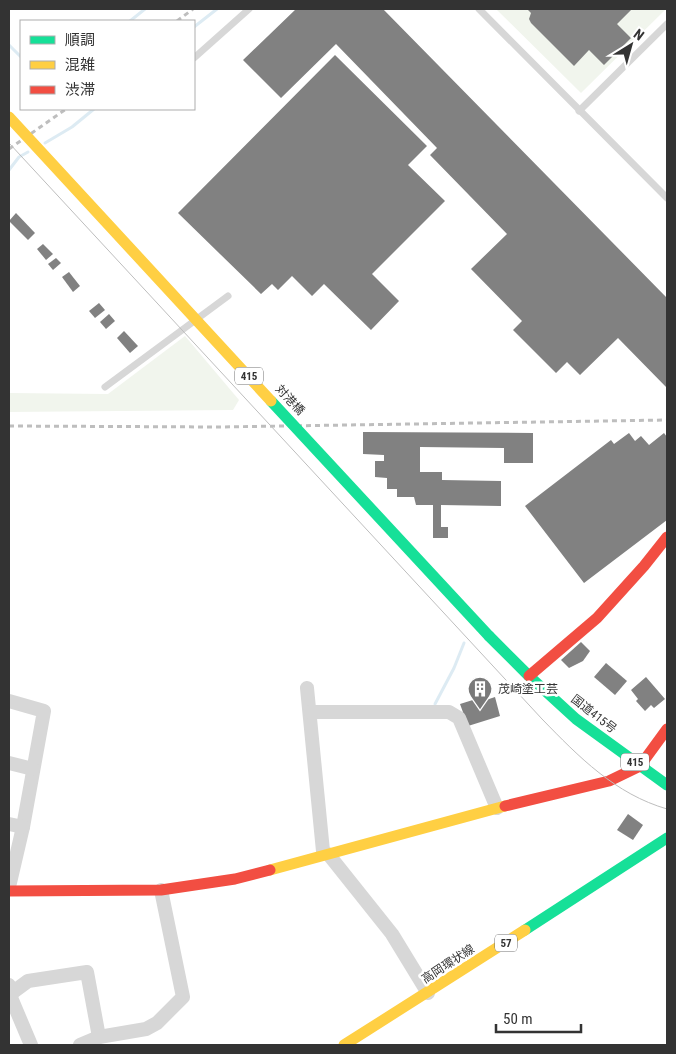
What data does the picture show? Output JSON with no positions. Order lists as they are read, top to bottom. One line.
{"streets":{"main road":["415","対港橋","国道415号","57","高岡環状線"]},"crossings":[["対港橋","国道415号"]],"places":{"building":["茂崎塗工芸"]},"legend":["順調","混雑","渋滞"],"scale_bar":"50 m","north":"top right"}
